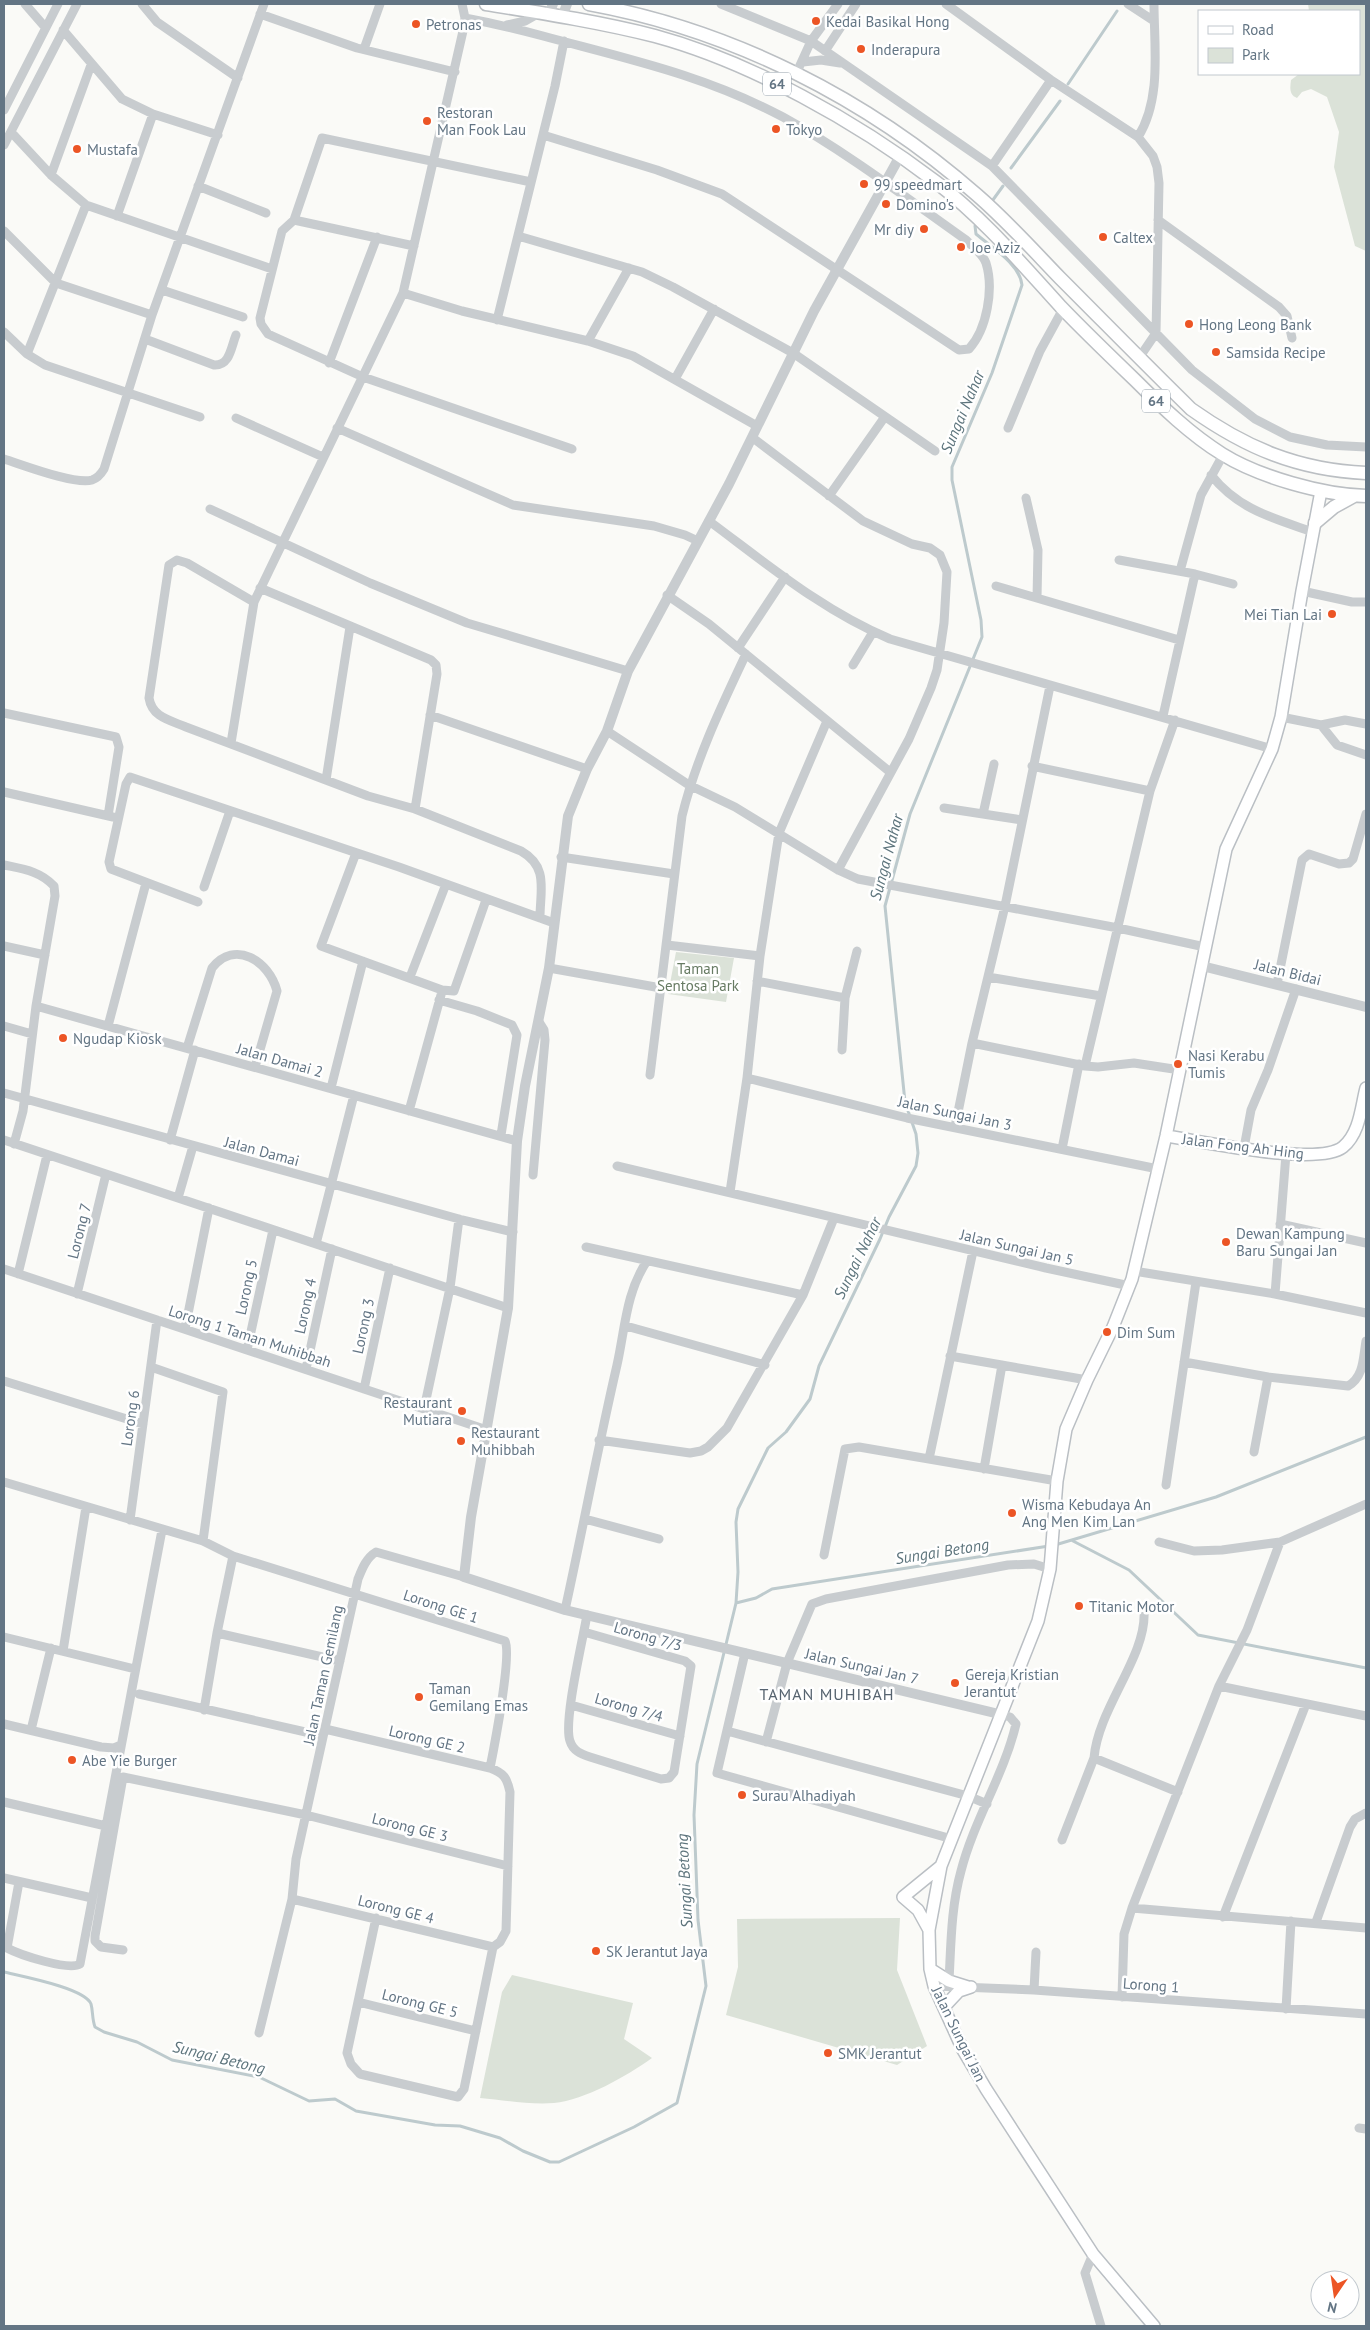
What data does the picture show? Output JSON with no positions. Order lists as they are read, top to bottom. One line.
{"streets":{"main road":["64","Jalan Fong Ah Hing","Jalan Sungai Jan"],"street":["Jalan Bidai","Jalan Damai 2","Jalan Sungai Jan 3","Jalan Damai","Lorong 7","Jalan Sungai Jan 5","Lorong 5","Lorong 4","Lorong 3","Lorong 1 Taman Muhibbah","Lorong 6","Lorong GE 1","Lorong 7/3","Jalan Sungai Jan 7","Jalan Taman Gemilang","Lorong 7/4","Lorong GE 2","Lorong GE 3","Lorong GE 4","Lorong 1","Lorong GE 5"]},"crossings":[["64","Jalan Sungai Jan"],["Jalan Bidai","Jalan Sungai Jan"],["Jalan Sungai Jan 3","Jalan Sungai Jan"],["Jalan Fong Ah Hing","Jalan Sungai Jan"],["Lorong 7","Lorong 1 Taman Muhibbah"],["Jalan Sungai Jan 5","Jalan Sungai Jan"],["Lorong 5","Lorong 1 Taman Muhibbah"],["Lorong 4","Lorong 1 Taman Muhibbah"],["Lorong 3","Lorong 1 Taman Muhibbah"],["Lorong 1 Taman Muhibbah","Lorong 6"],["Lorong GE 1","Jalan Taman Gemilang"],["Lorong GE 1","Lorong GE 2"],["Lorong 7/3","Lorong 7/4"],["Jalan Sungai Jan 7","Jalan Taman Gemilang"],["Jalan Sungai Jan 7","Jalan Sungai Jan"],["Jalan Taman Gemilang","Lorong GE 2"],["Jalan Taman Gemilang","Lorong GE 3"],["Jalan Taman Gemilang","Lorong GE 4"],["Lorong GE 2","Lorong GE 3"],["Lorong 1","Jalan Sungai Jan"]],"districts":["TAMAN MUHIBAH"],"water":["Sungai Nahar","Sungai Betong"],"parks":["Taman Sentosa Park"],"places":["Kedai Basikal Hong","Petronas","Inderapura","Restoran Man Fook Lau","Tokyo","Mustafa","99 speedmart","Domino's","Mr diy","Caltex","Joe Aziz","Hong Leong Bank","Samsida Recipe","Mei Tian Lai","Ngudap Kiosk","Nasi Kerabu Tumis","Dewan Kampung Baru Sungai Jan","Dim Sum","Restaurant Mutiara","Restaurant Muhibbah","Wisma Kebudaya An Ang Men Kim Lan","Titanic Motor","Gereja Kristian Jerantut","Taman Gemilang Emas","Abe Yie Burger","Surau Alhadiyah","SK Jerantut Jaya","SMK Jerantut"],"legend":["Road","Park"],"north":"bottom"}
